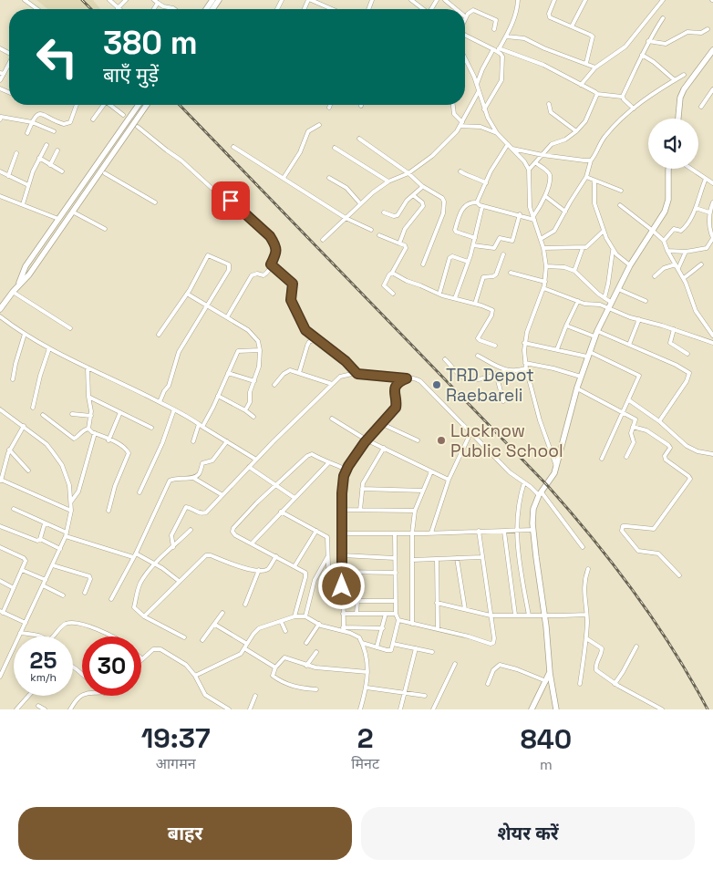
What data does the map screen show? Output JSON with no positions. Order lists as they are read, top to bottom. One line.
{"places":["TRD Depot Raebareli","Lucknow Public School"],"page":{"turn":["380 m","बाएँ मुड़ें"],"speed":"25 km/h","limit":"30","eta":["19:37","आगमन","2","मिनट","840","m"],"buttons":["बाहर","शेयर करें"]}}
